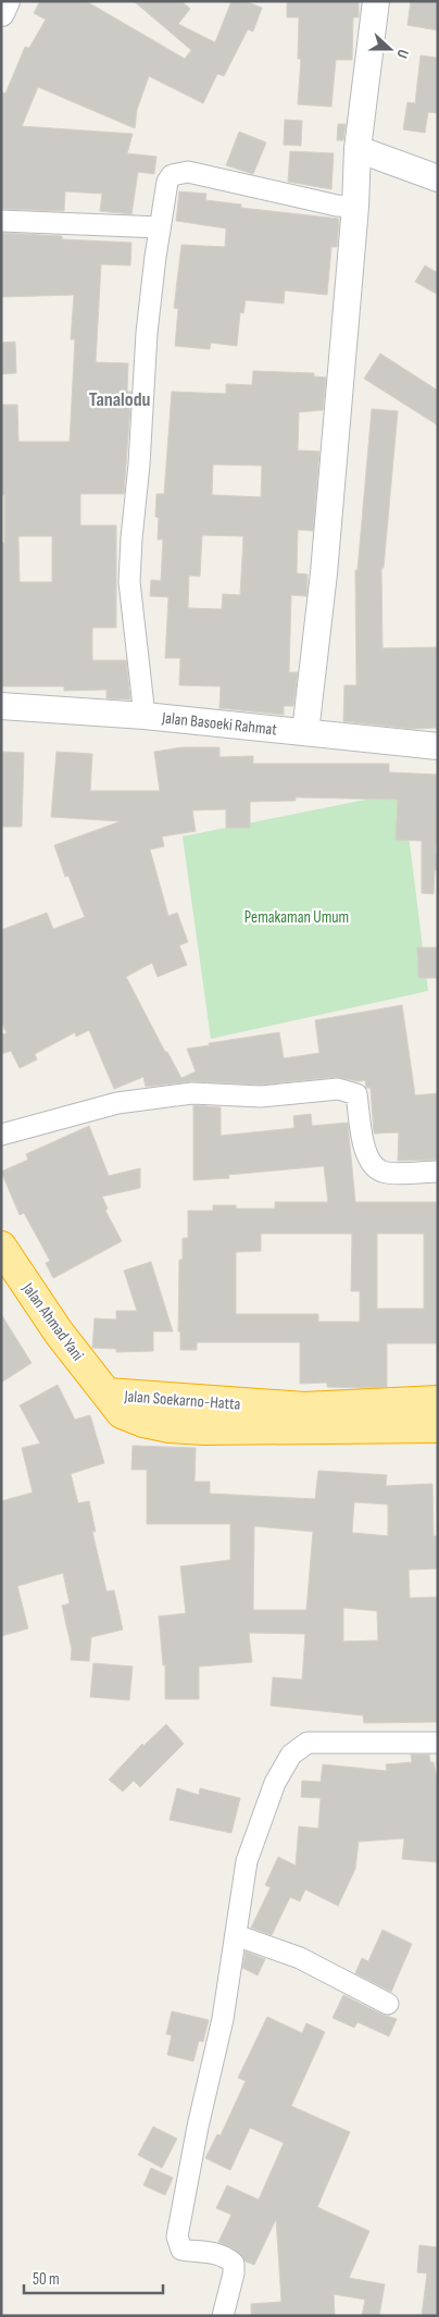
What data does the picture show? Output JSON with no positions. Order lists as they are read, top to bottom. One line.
{"streets":{"highway":["Jalan Ahmad Yani","Jalan Soekarno-Hatta"],"street":["Jalan Basoeki Rahmat"]},"crossings":[["Jalan Ahmad Yani","Jalan Soekarno-Hatta"]],"districts":["Tanalodu"],"parks":["Pemakaman Umum"],"scale_bar":"50 m","north":"right"}
